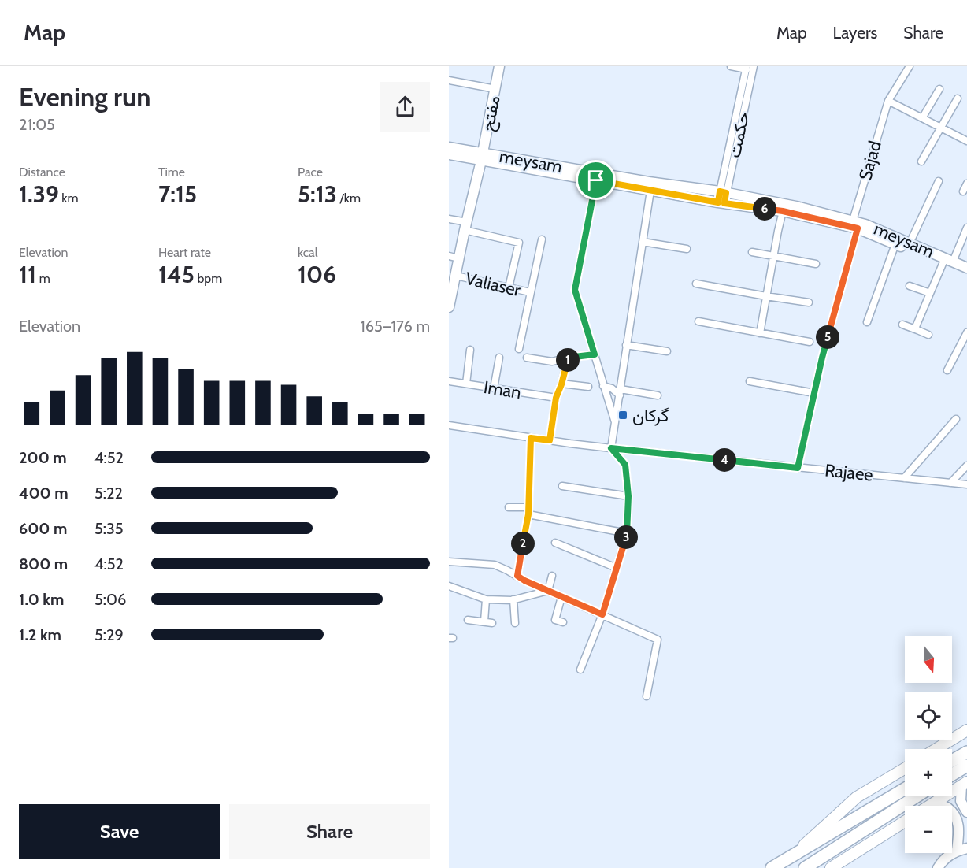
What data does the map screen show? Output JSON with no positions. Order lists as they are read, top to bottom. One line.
{"streets":{"main road":["مفتح","meysam"],"street":["حکمت","Sajad","Valiaser","Iman","Rajaee"]},"crossings":[["مفتح","meysam"],["مفتح","Valiaser"],["حکمت","meysam"],["Sajad","meysam"],["Sajad","Rajaee"]],"places":{"transit":["گرکان"]},"north":"bottom","page":{"header":"Map","nav":["Map","Layers","Share"],"heading":["Evening run","21:05"],"stats":[["Distance","1.39 km"],["Time","7:15"],["Pace","5:13 /km"],["Elevation","11 m"],["Heart rate","145 bpm"],["kcal","106"]],"pins":["6","5","1","4","3","2"],"chart":["Elevation","165–176 m"],"list":[{"name":"200 m","note":"4:52"},{"name":"400 m","note":"5:22"},{"name":"600 m","note":"5:35"},{"name":"800 m","note":"4:52"},{"name":"1.0 km","note":"5:06"},{"name":"1.2 km","note":"5:29"}],"map_buttons":["+","−"],"buttons":["Save","Share"]}}
